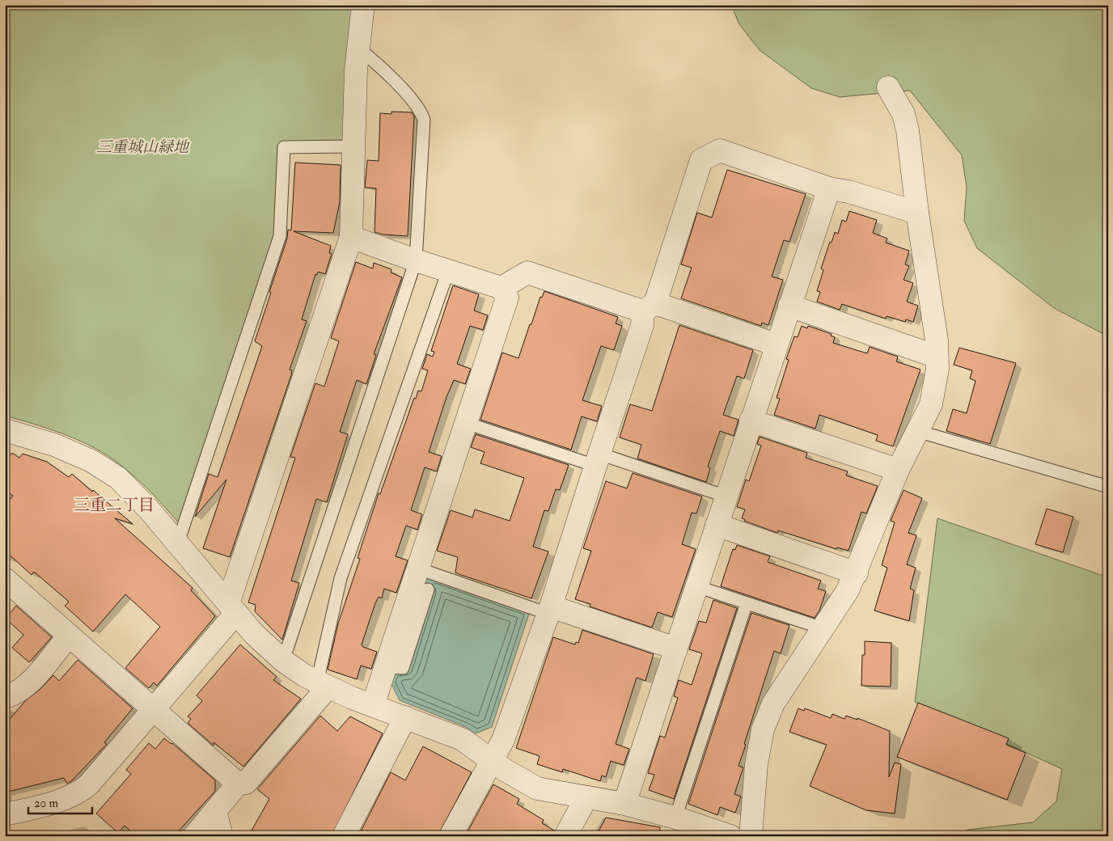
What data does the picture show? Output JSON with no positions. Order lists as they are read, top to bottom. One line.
{"districts":["三重二丁目"],"parks":["三重城山緑地"],"scale_bar":"20 m"}
